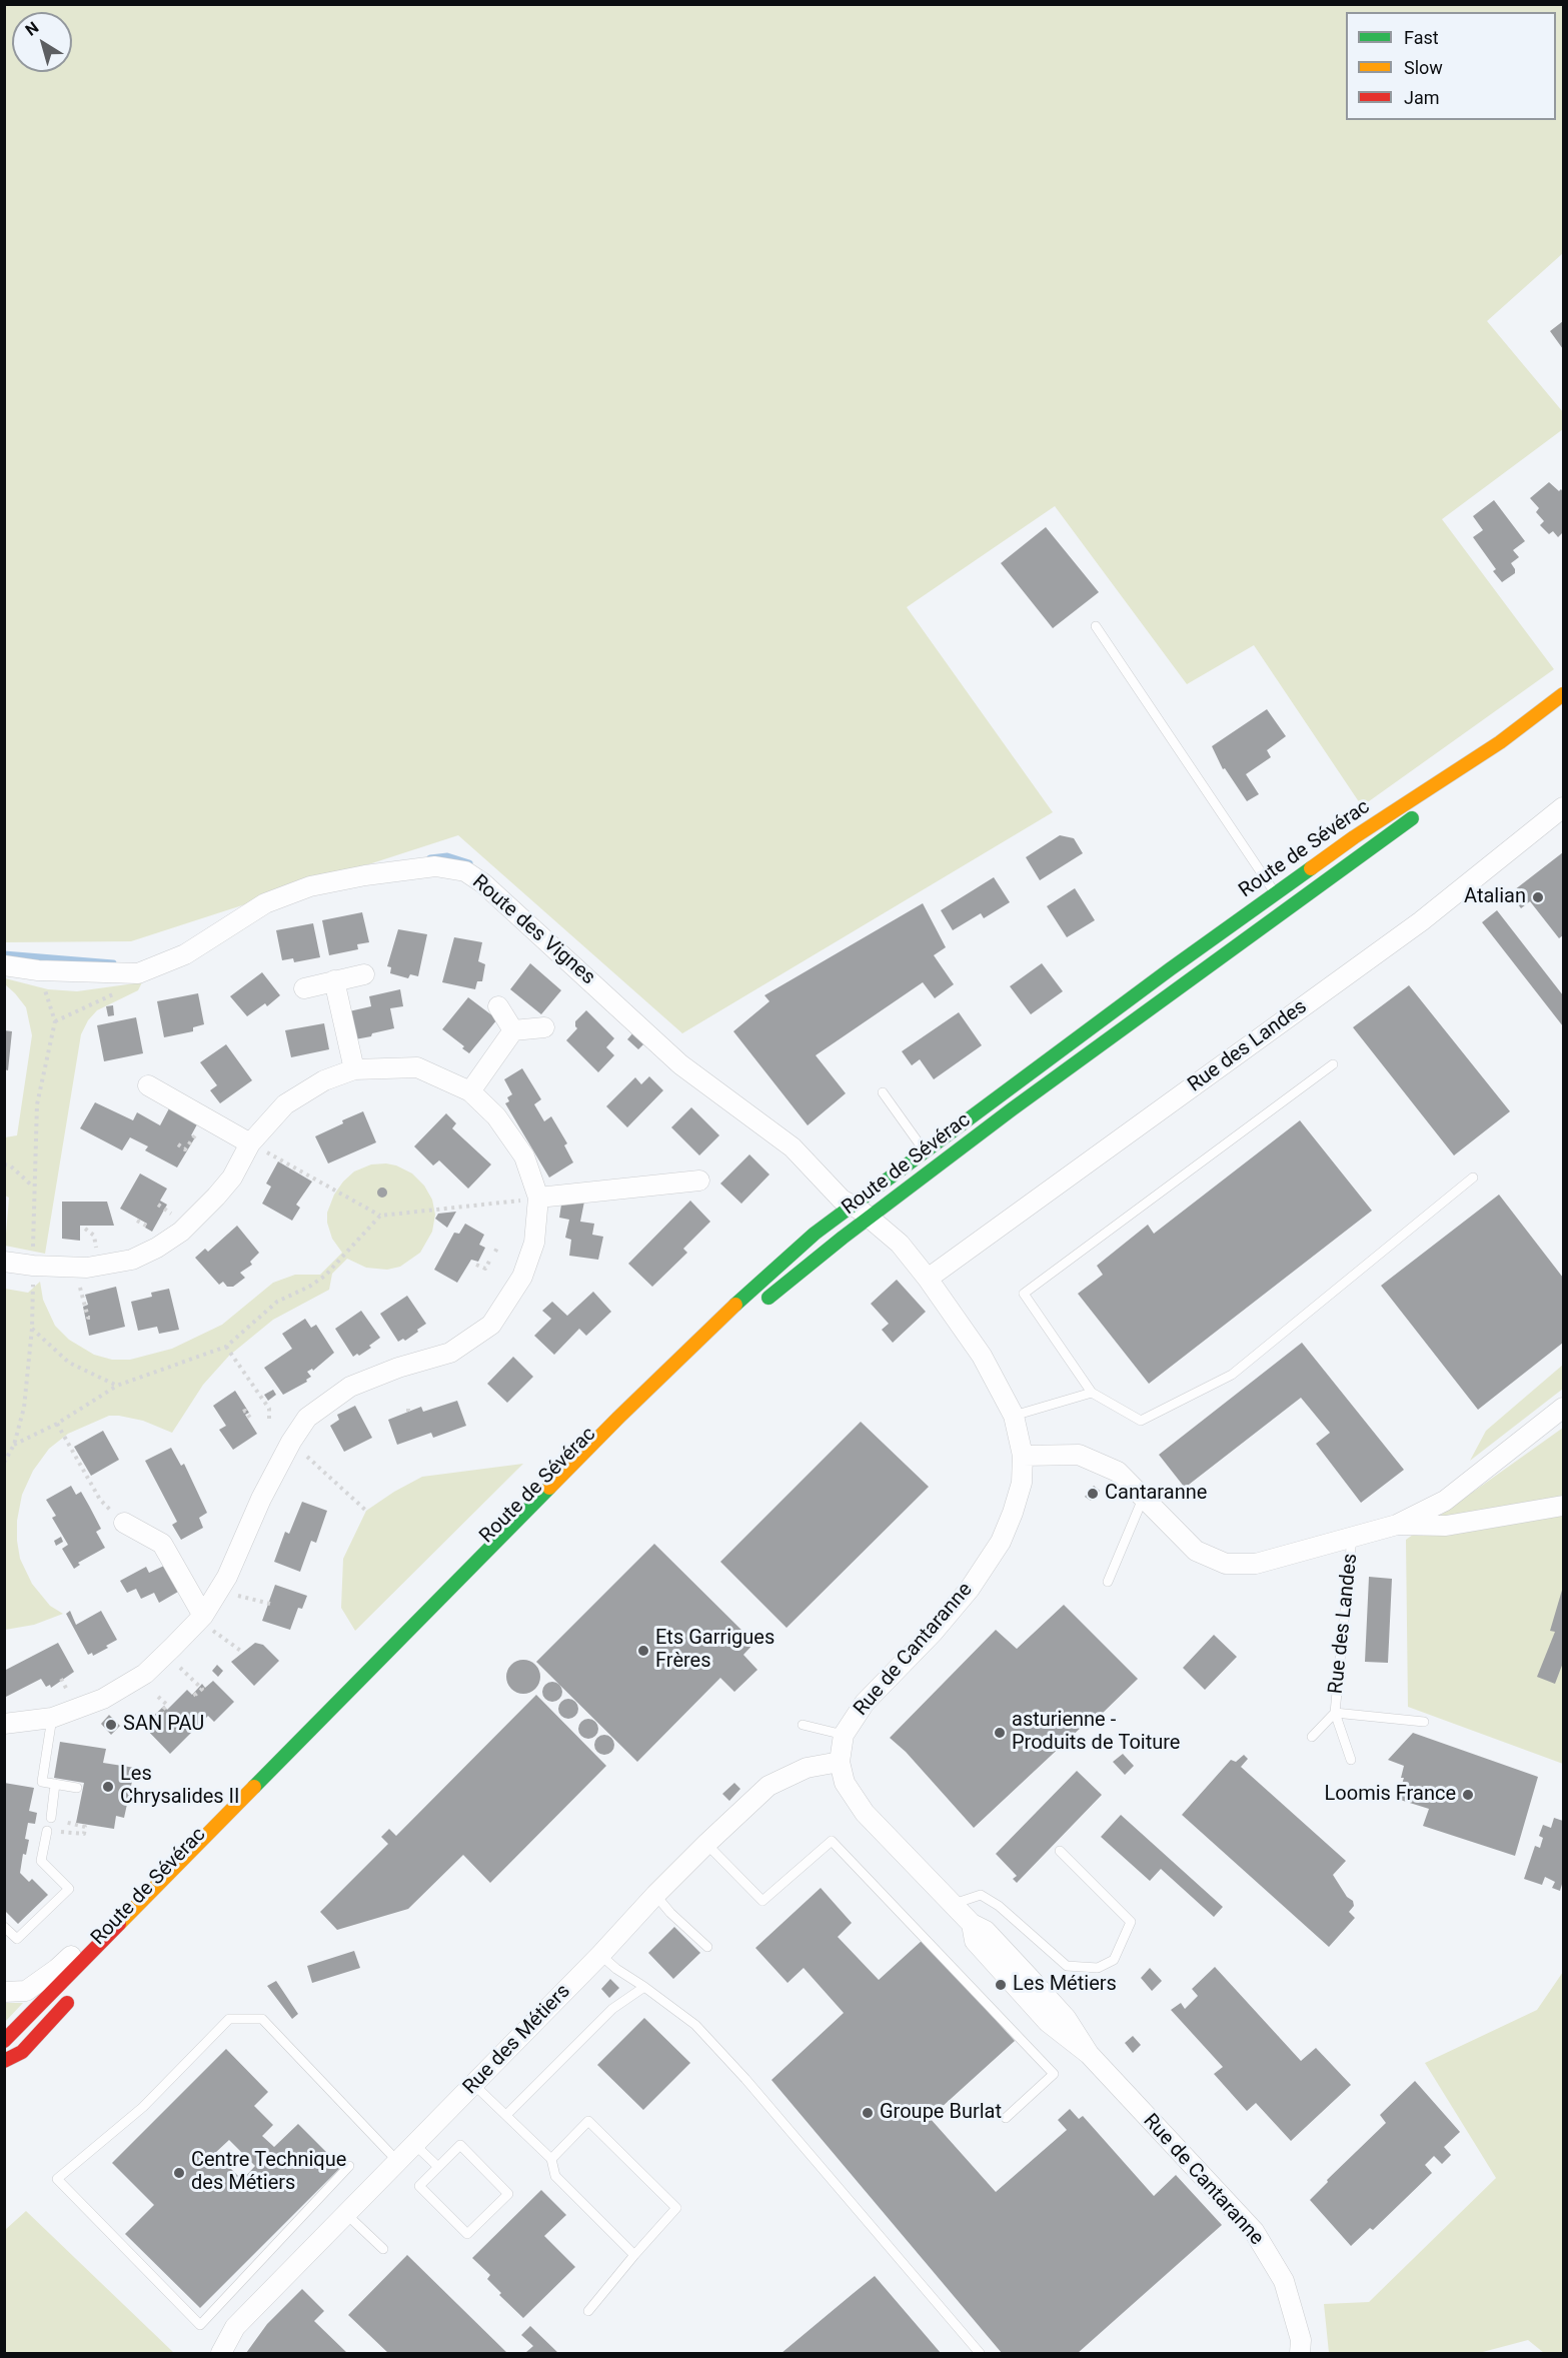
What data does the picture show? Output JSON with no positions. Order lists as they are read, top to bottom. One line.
{"streets":{"main road":["Route de Sévérac"],"street":["Route des Vignes","Rue des Landes","Rue de Cantaranne","Rue des Métiers"]},"crossings":[["Route de Sévérac","Route des Vignes"],["Route de Sévérac","Rue de Cantaranne"],["Route des Vignes","Rue de Cantaranne"],["Rue des Landes","Rue de Cantaranne"],["Rue de Cantaranne","Rue des Métiers"]],"places":["Atalian","Cantaranne","Ets Garrigues Frères","SAN PAU","asturienne - Produits de Toiture","Les Chrysalides II","Loomis France","Les Métiers","Groupe Burlat","Centre Technique des Métiers"],"legend":["Fast","Slow","Jam"],"north":"top left"}
